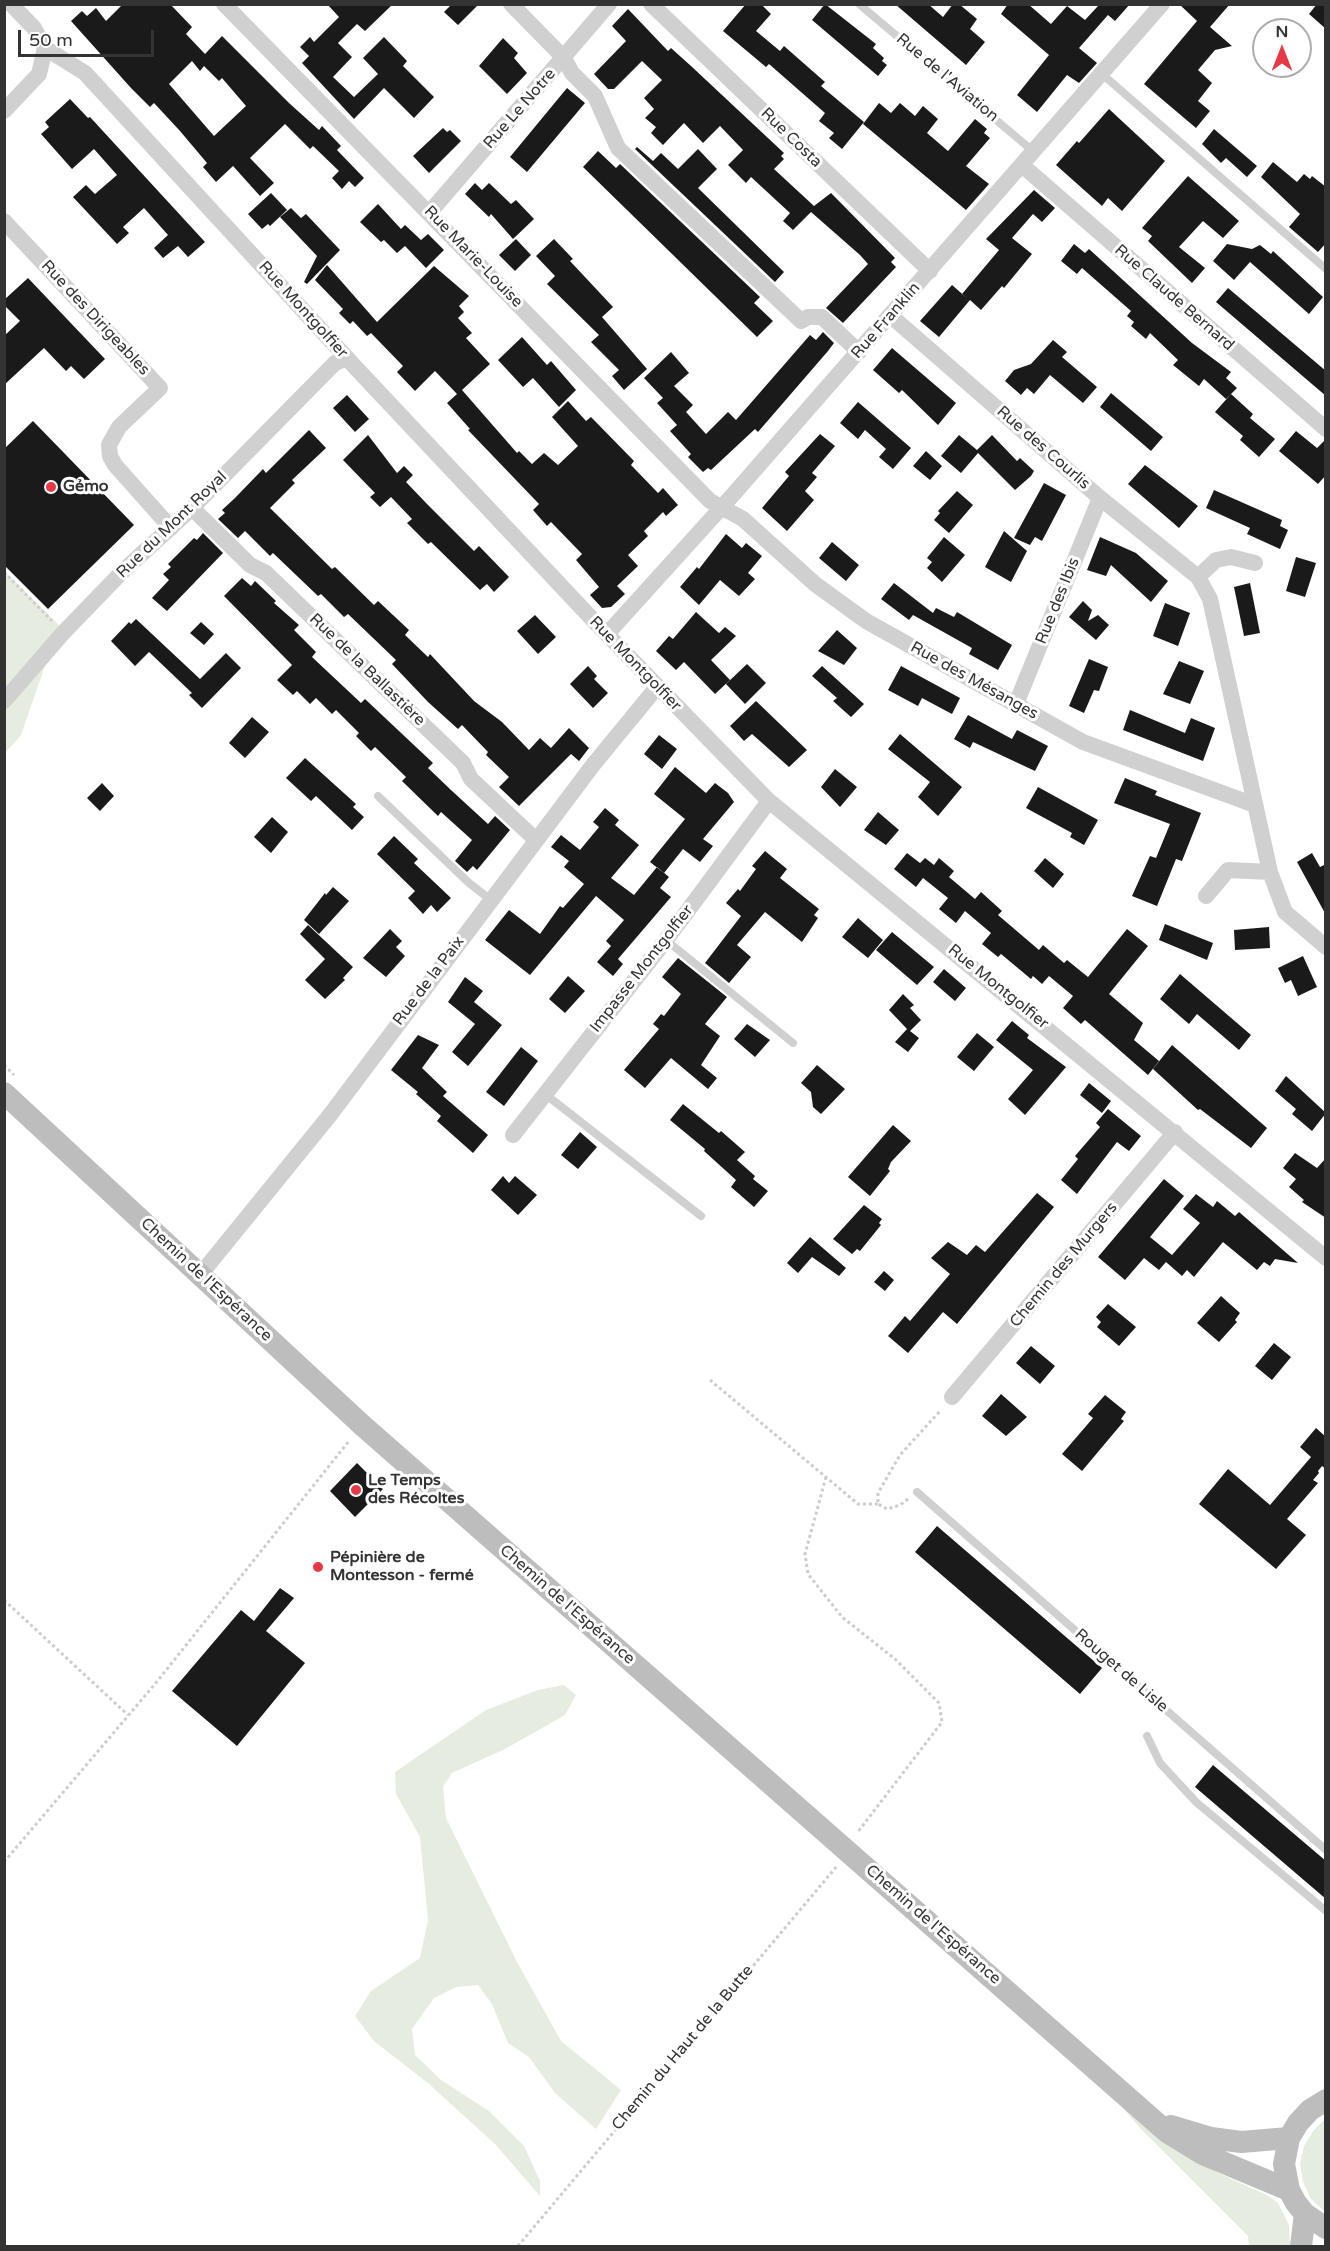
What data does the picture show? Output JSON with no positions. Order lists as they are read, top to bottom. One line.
{"streets":{"street":["Rue Le Notre","Rue Costa","Rue Marie-Louise","Rue Claude Bernard","Rue Montgolfier","Rue des Dirigeables","Rue Franklin","Rue des Courlis","Rue du Mont Royal","Rue des Ibis","Rue de la Ballastière","Rue des Mésanges","Impasse Montgolfier","Rue de la Paix","Chemin des Murgers","Chemin de l'Espérance"],"lane":["Rue de l'Aviation","Rouget de Lisle"],"path":["Chemin du Haut de la Butte"]},"crossings":[["Rue de l'Aviation","Rue Franklin"],["Rue Le Notre","Rue Marie-Louise"],["Rue Costa","Rue Franklin"],["Rue Marie-Louise","Rue Franklin"],["Rue Marie-Louise","Rue des Mésanges"],["Rue Claude Bernard","Rue Franklin"],["Rue Montgolfier","Rue Franklin"],["Rue Montgolfier","Rue du Mont Royal"],["Rue Montgolfier","Impasse Montgolfier"],["Rue Montgolfier","Rue de la Paix"],["Rue Montgolfier","Chemin des Murgers"],["Rue des Dirigeables","Rue du Mont Royal"],["Rue Franklin","Rue des Courlis"],["Rue Franklin","Rue des Mésanges"],["Rue des Courlis","Rue des Ibis"],["Rue des Courlis","Rue des Mésanges"],["Rue du Mont Royal","Rue de la Ballastière"],["Rue des Ibis","Rue des Mésanges"],["Rue de la Ballastière","Rue de la Paix"],["Rue de la Paix","Chemin de l'Espérance"],["Chemin de l'Espérance","Chemin du Haut de la Butte"]],"places":["Gémo","Le Temps des Récoltes","Pépinière de Montesson - fermé"],"scale_bar":"50 m","north":"top"}
